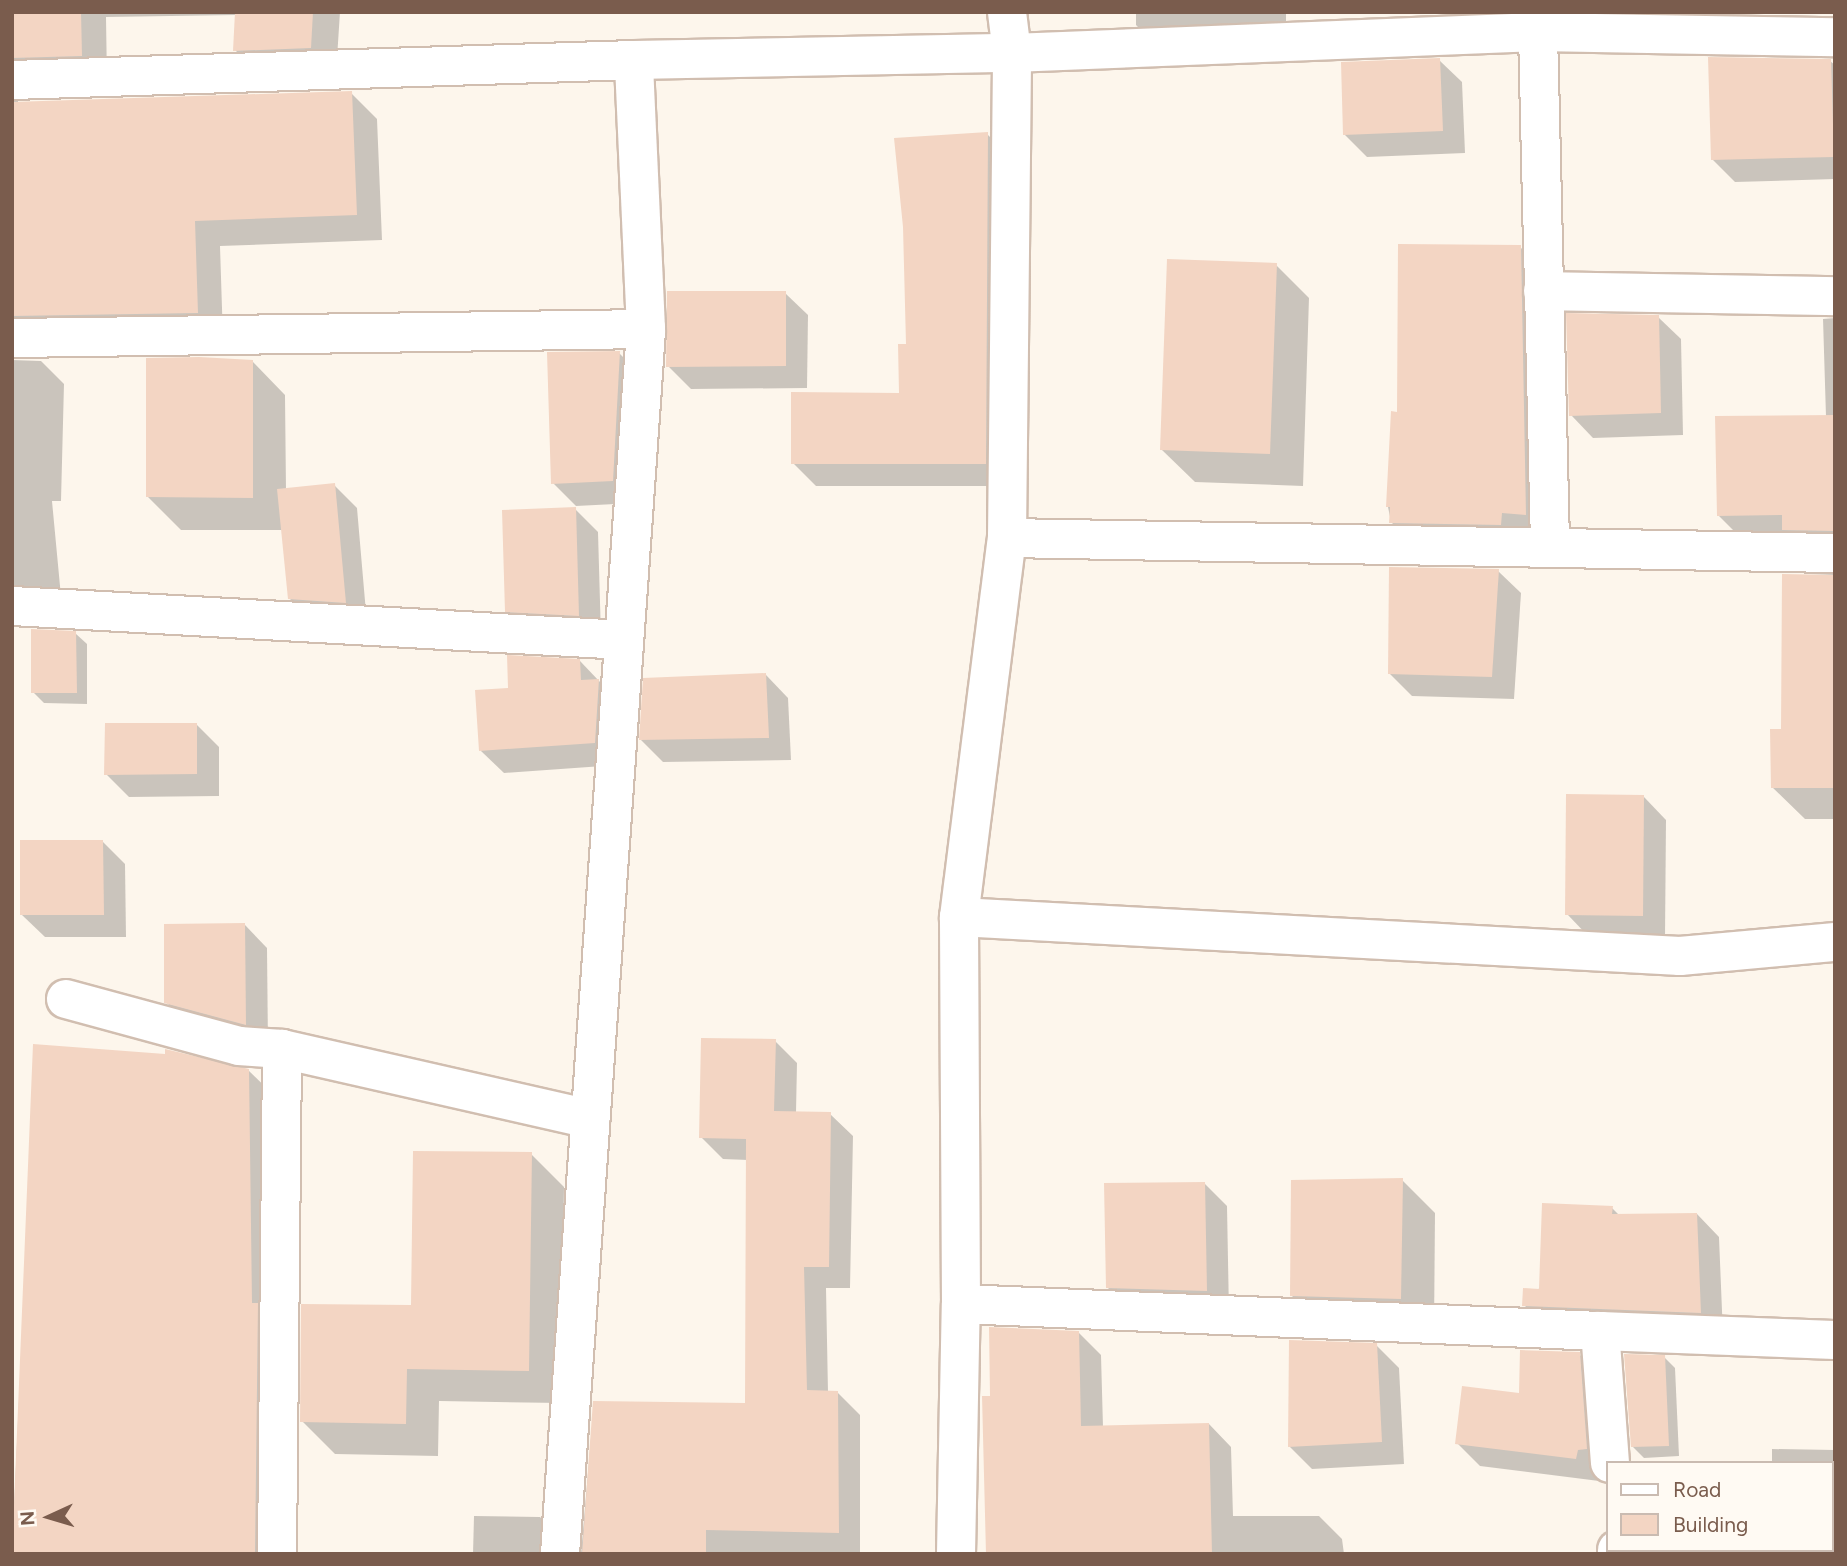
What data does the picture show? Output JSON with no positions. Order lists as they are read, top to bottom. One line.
{"legend":["Road","Building"],"north":"left"}
